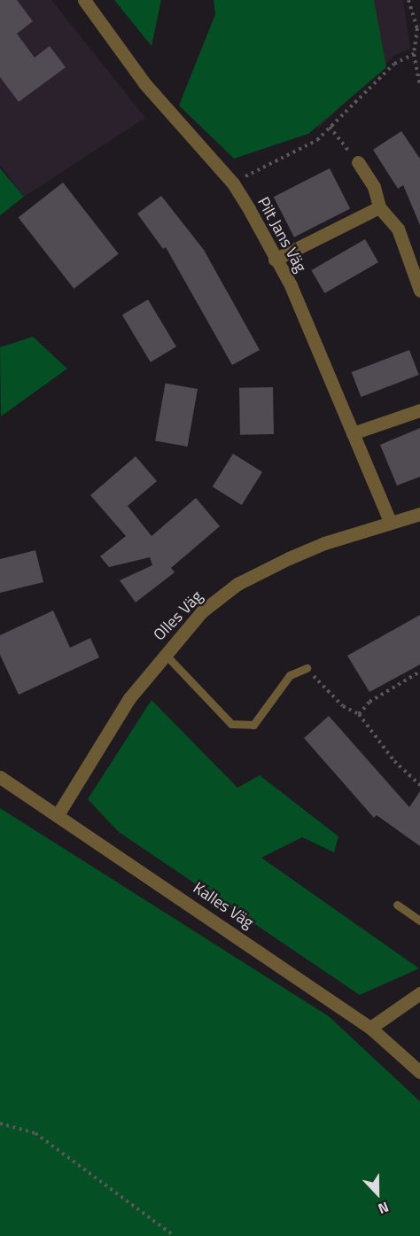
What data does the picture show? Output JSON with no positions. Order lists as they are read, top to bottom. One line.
{"streets":{"street":["Pilt Jans Väg","Olles Väg","Kalles Väg"]},"crossings":[["Pilt Jans Väg","Olles Väg"],["Olles Väg","Kalles Väg"]],"north":"bottom"}
